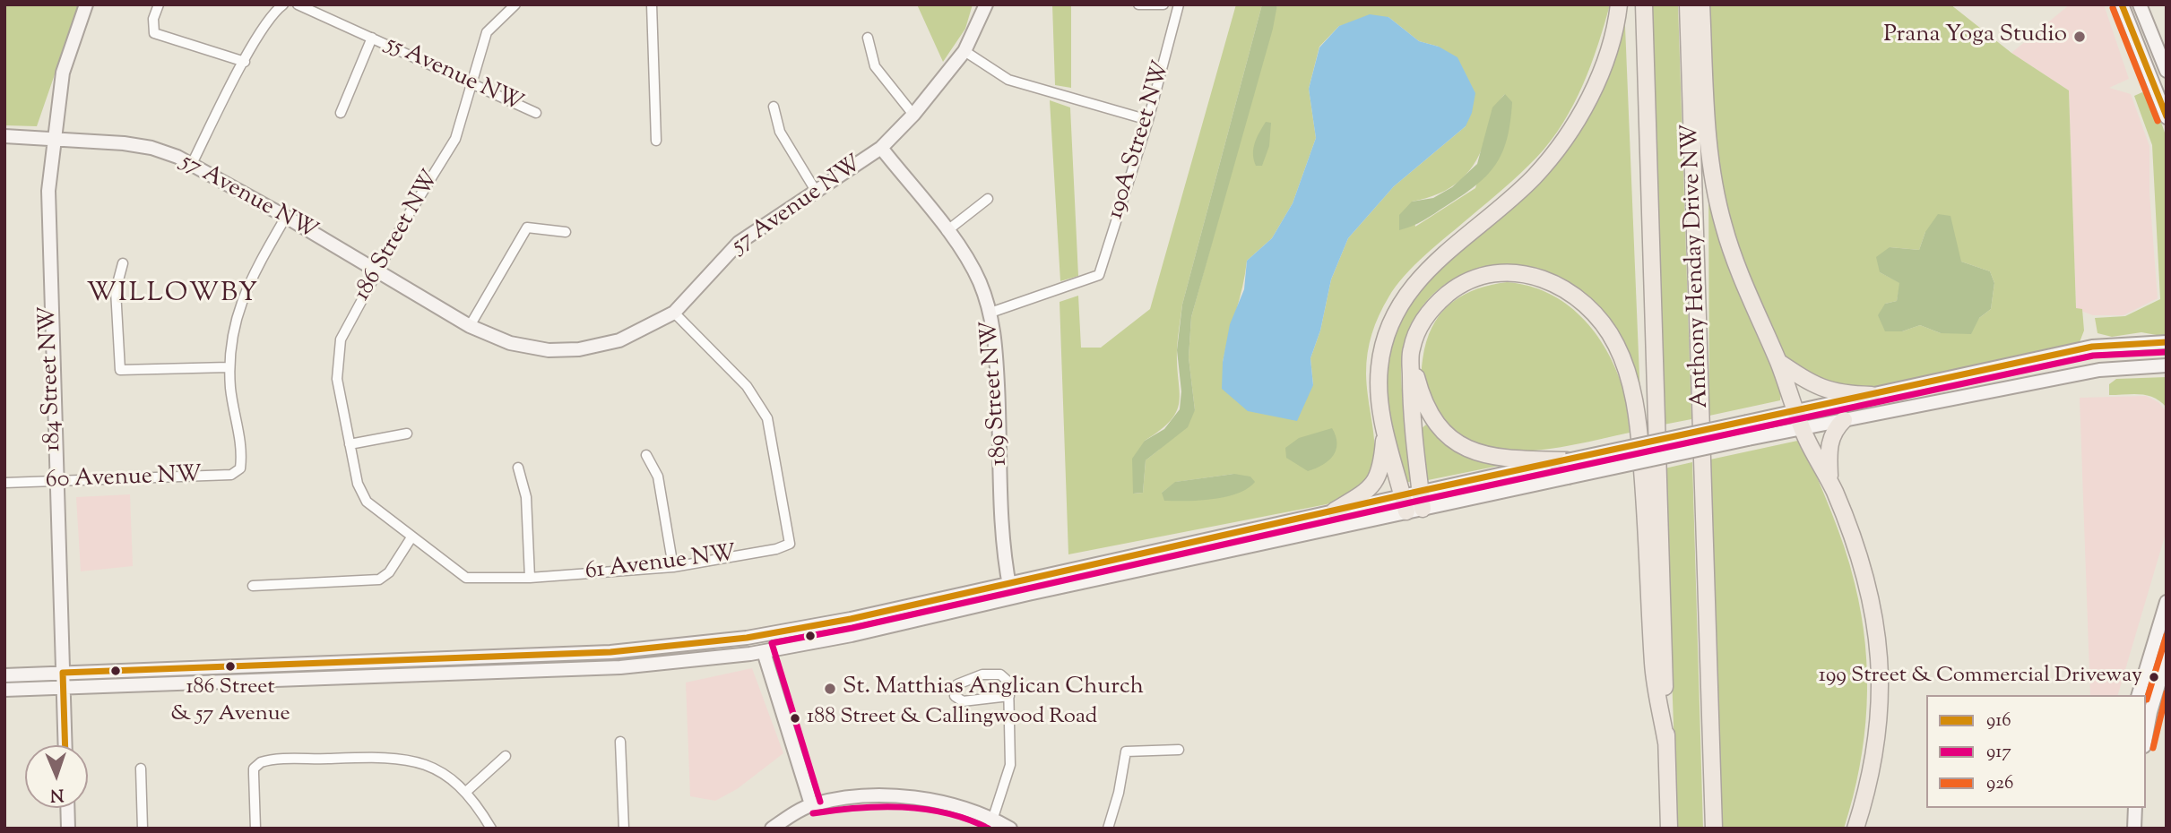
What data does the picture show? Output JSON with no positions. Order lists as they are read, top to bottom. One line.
{"streets":{"highway":["Anthony Henday Drive NW"],"main road":["57 Avenue NW","184 Street NW","189 Street NW"],"street":["55 Avenue NW","190A Street NW","186 Street NW","60 Avenue NW","61 Avenue NW"]},"crossings":[["55 Avenue NW","186 Street NW"],["190A Street NW","189 Street NW"],["57 Avenue NW","186 Street NW"],["57 Avenue NW","184 Street NW"],["57 Avenue NW","189 Street NW"],["57 Avenue NW","61 Avenue NW"],["186 Street NW","61 Avenue NW"],["184 Street NW","60 Avenue NW"]],"districts":["WILLOWBY"],"places":["Prana Yoga Studio","186 Street & 57 Avenue","199 Street & Commercial Driveway","St. Matthias Anglican Church","188 Street & Callingwood Road"],"lines":["transit line 916","transit line 926","transit line 917"],"legend":["916","917","926"],"north":"bottom"}
